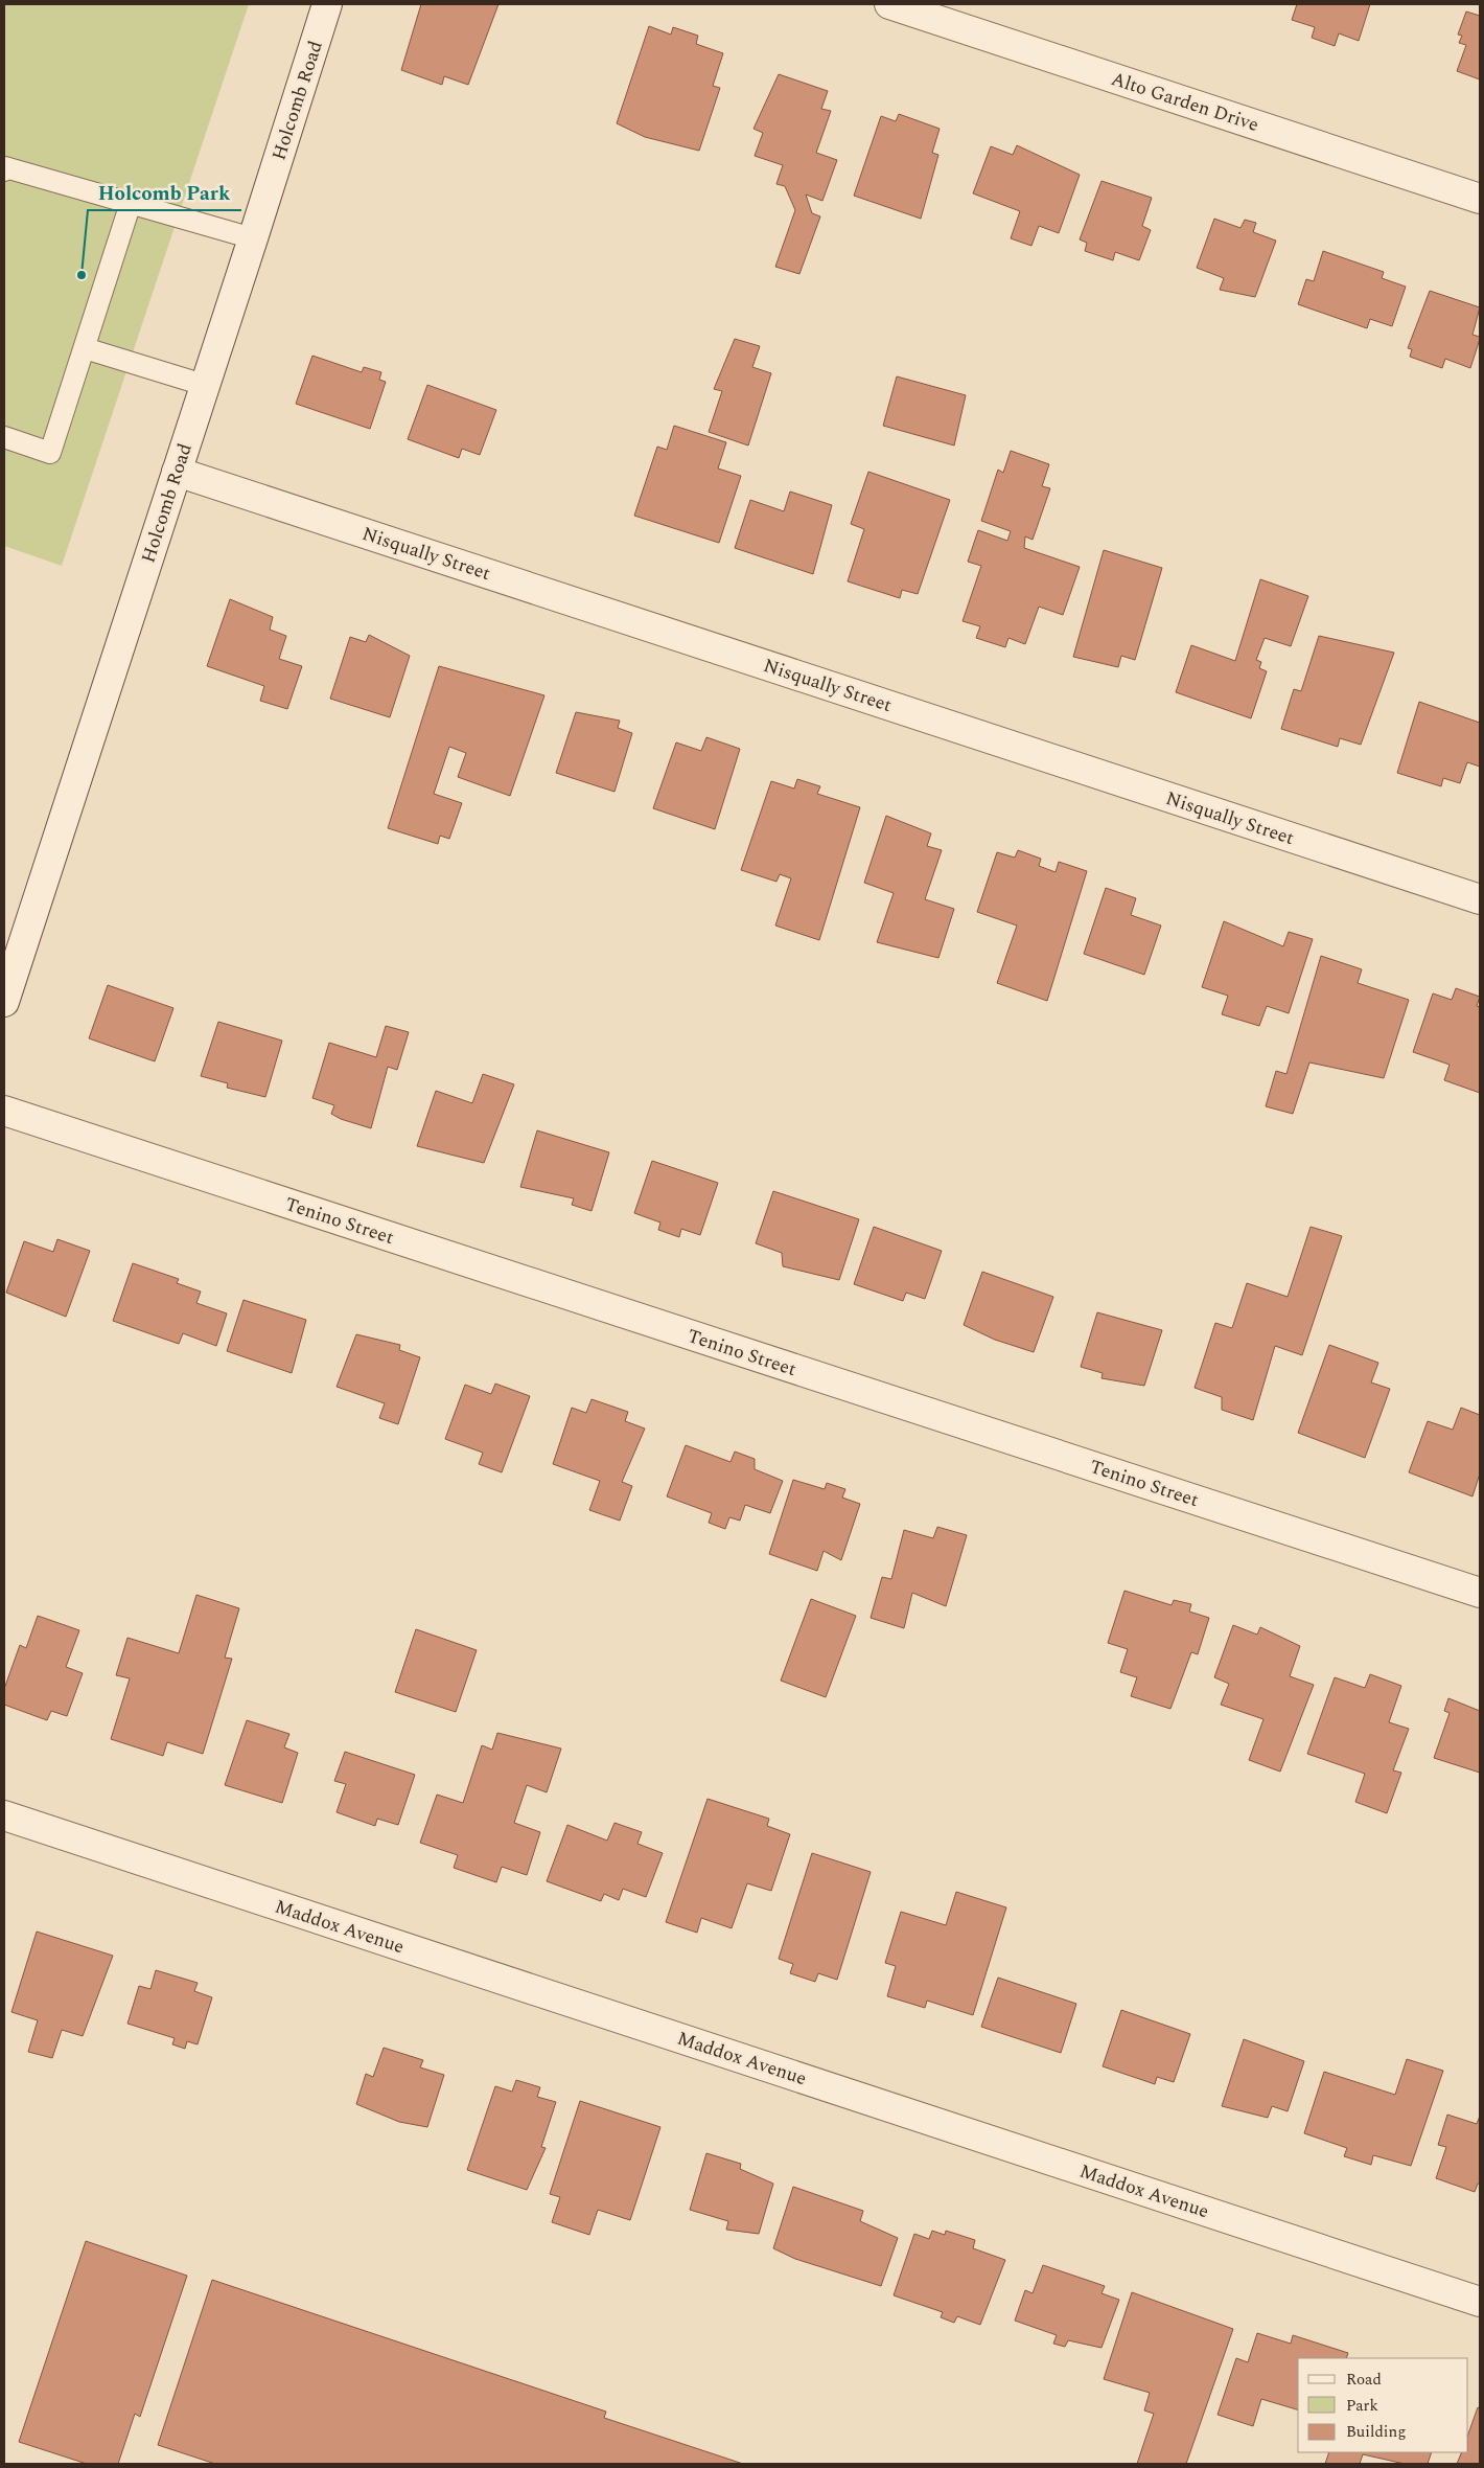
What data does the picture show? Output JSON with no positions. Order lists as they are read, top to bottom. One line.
{"streets":{"street":["Holcomb Road","Alto Garden Drive","Nisqually Street","Tenino Street","Maddox Avenue"]},"crossings":[["Holcomb Road","Nisqually Street"]],"places":["Holcomb Park"],"legend":["Road","Park","Building"]}
